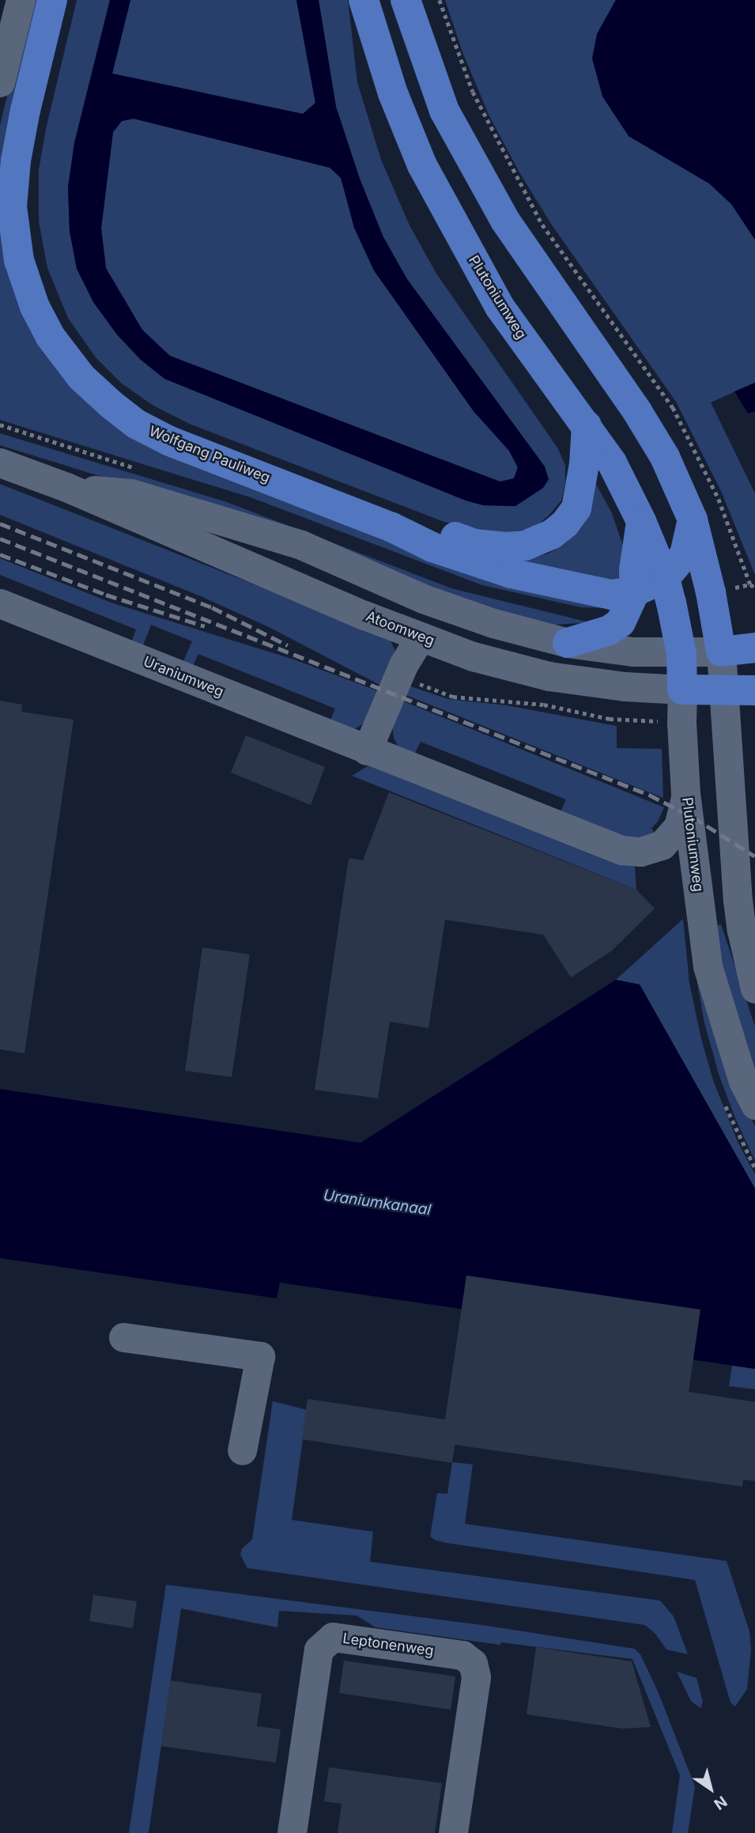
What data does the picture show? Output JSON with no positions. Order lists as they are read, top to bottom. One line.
{"streets":{"main road":["Plutoniumweg","Wolfgang Pauliweg","Atoomweg"],"street":["Uraniumweg","Leptonenweg"]},"crossings":[["Plutoniumweg","Wolfgang Pauliweg"],["Plutoniumweg","Atoomweg"],["Plutoniumweg","Uraniumweg"]],"water":["Uraniumkanaal"],"north":"bottom right"}
